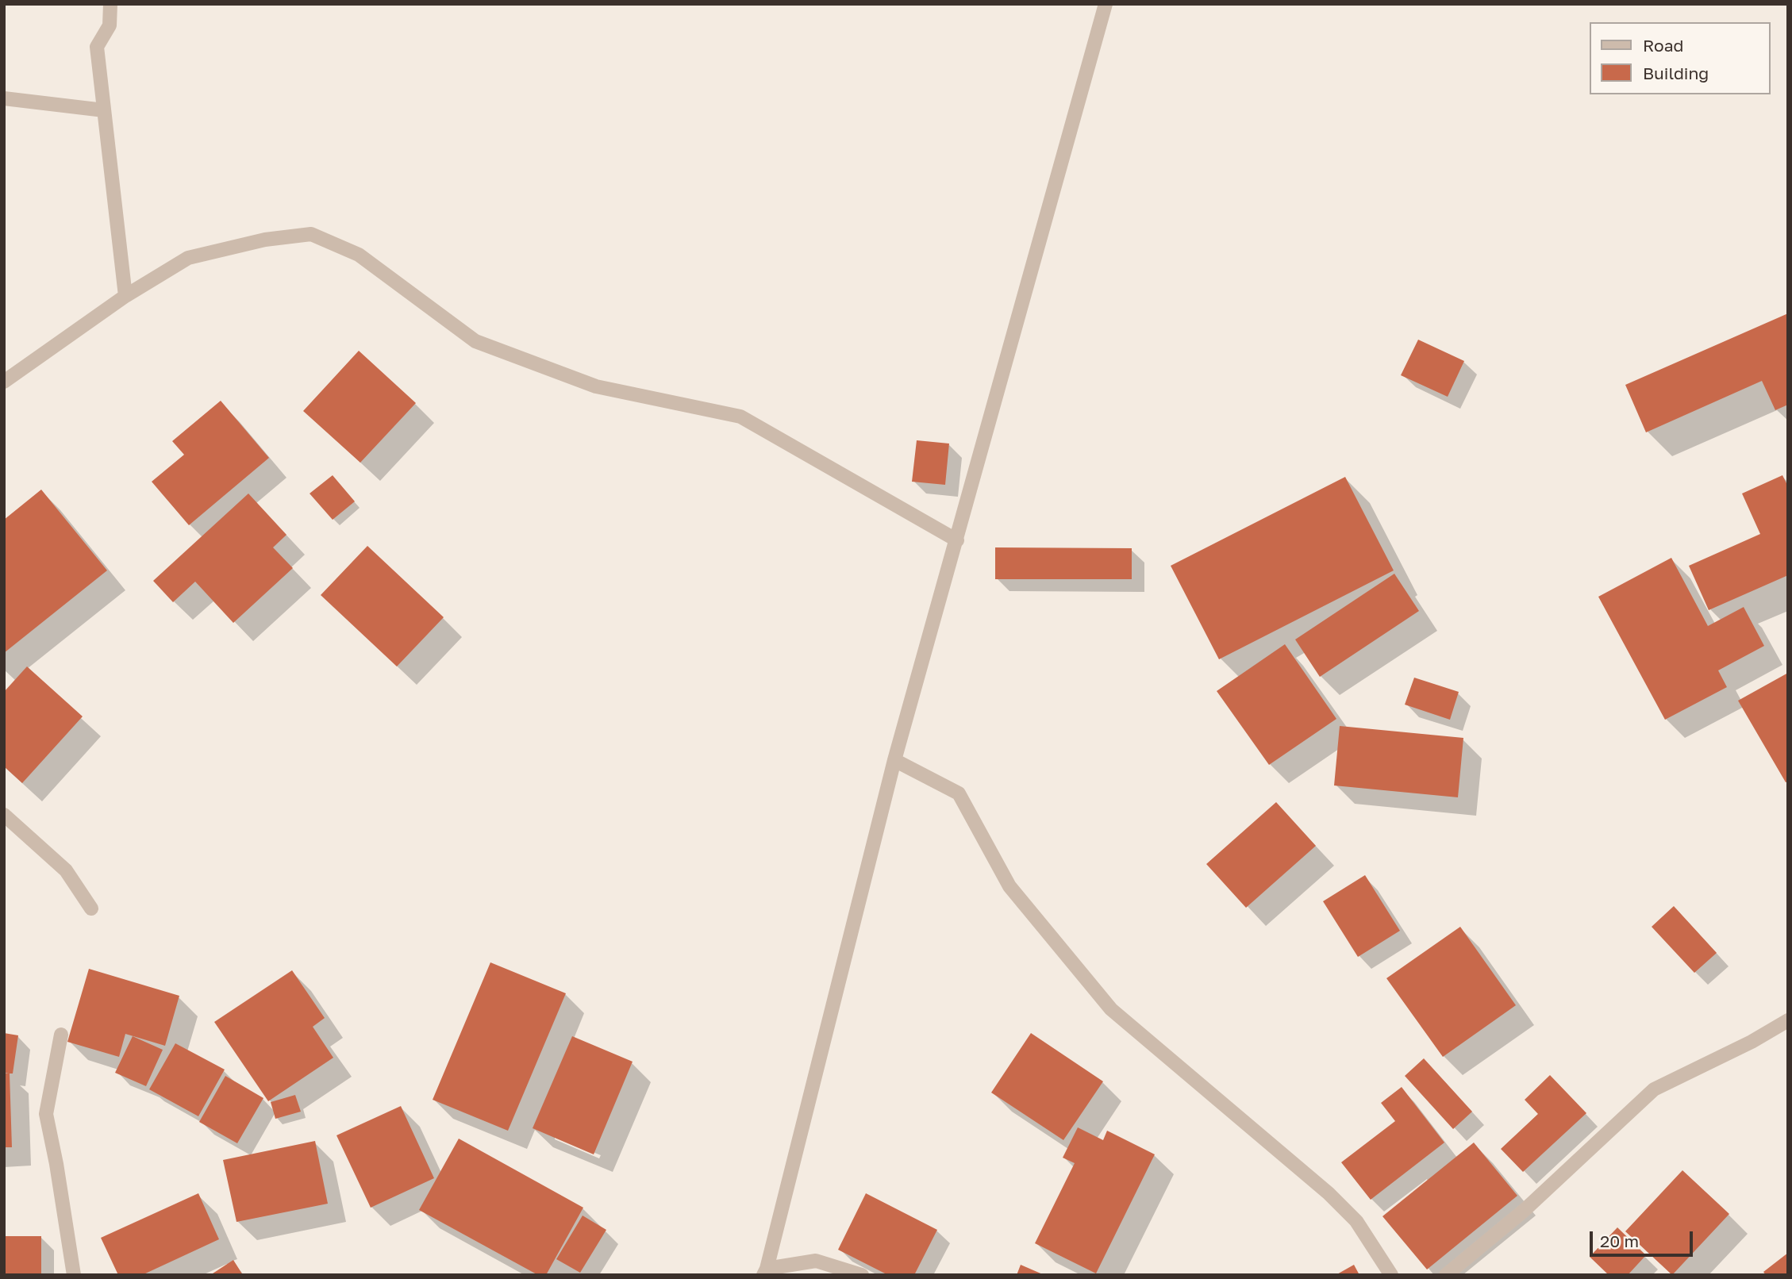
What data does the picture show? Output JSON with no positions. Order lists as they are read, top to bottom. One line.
{"legend":["Road","Building"],"scale_bar":"20 m"}
